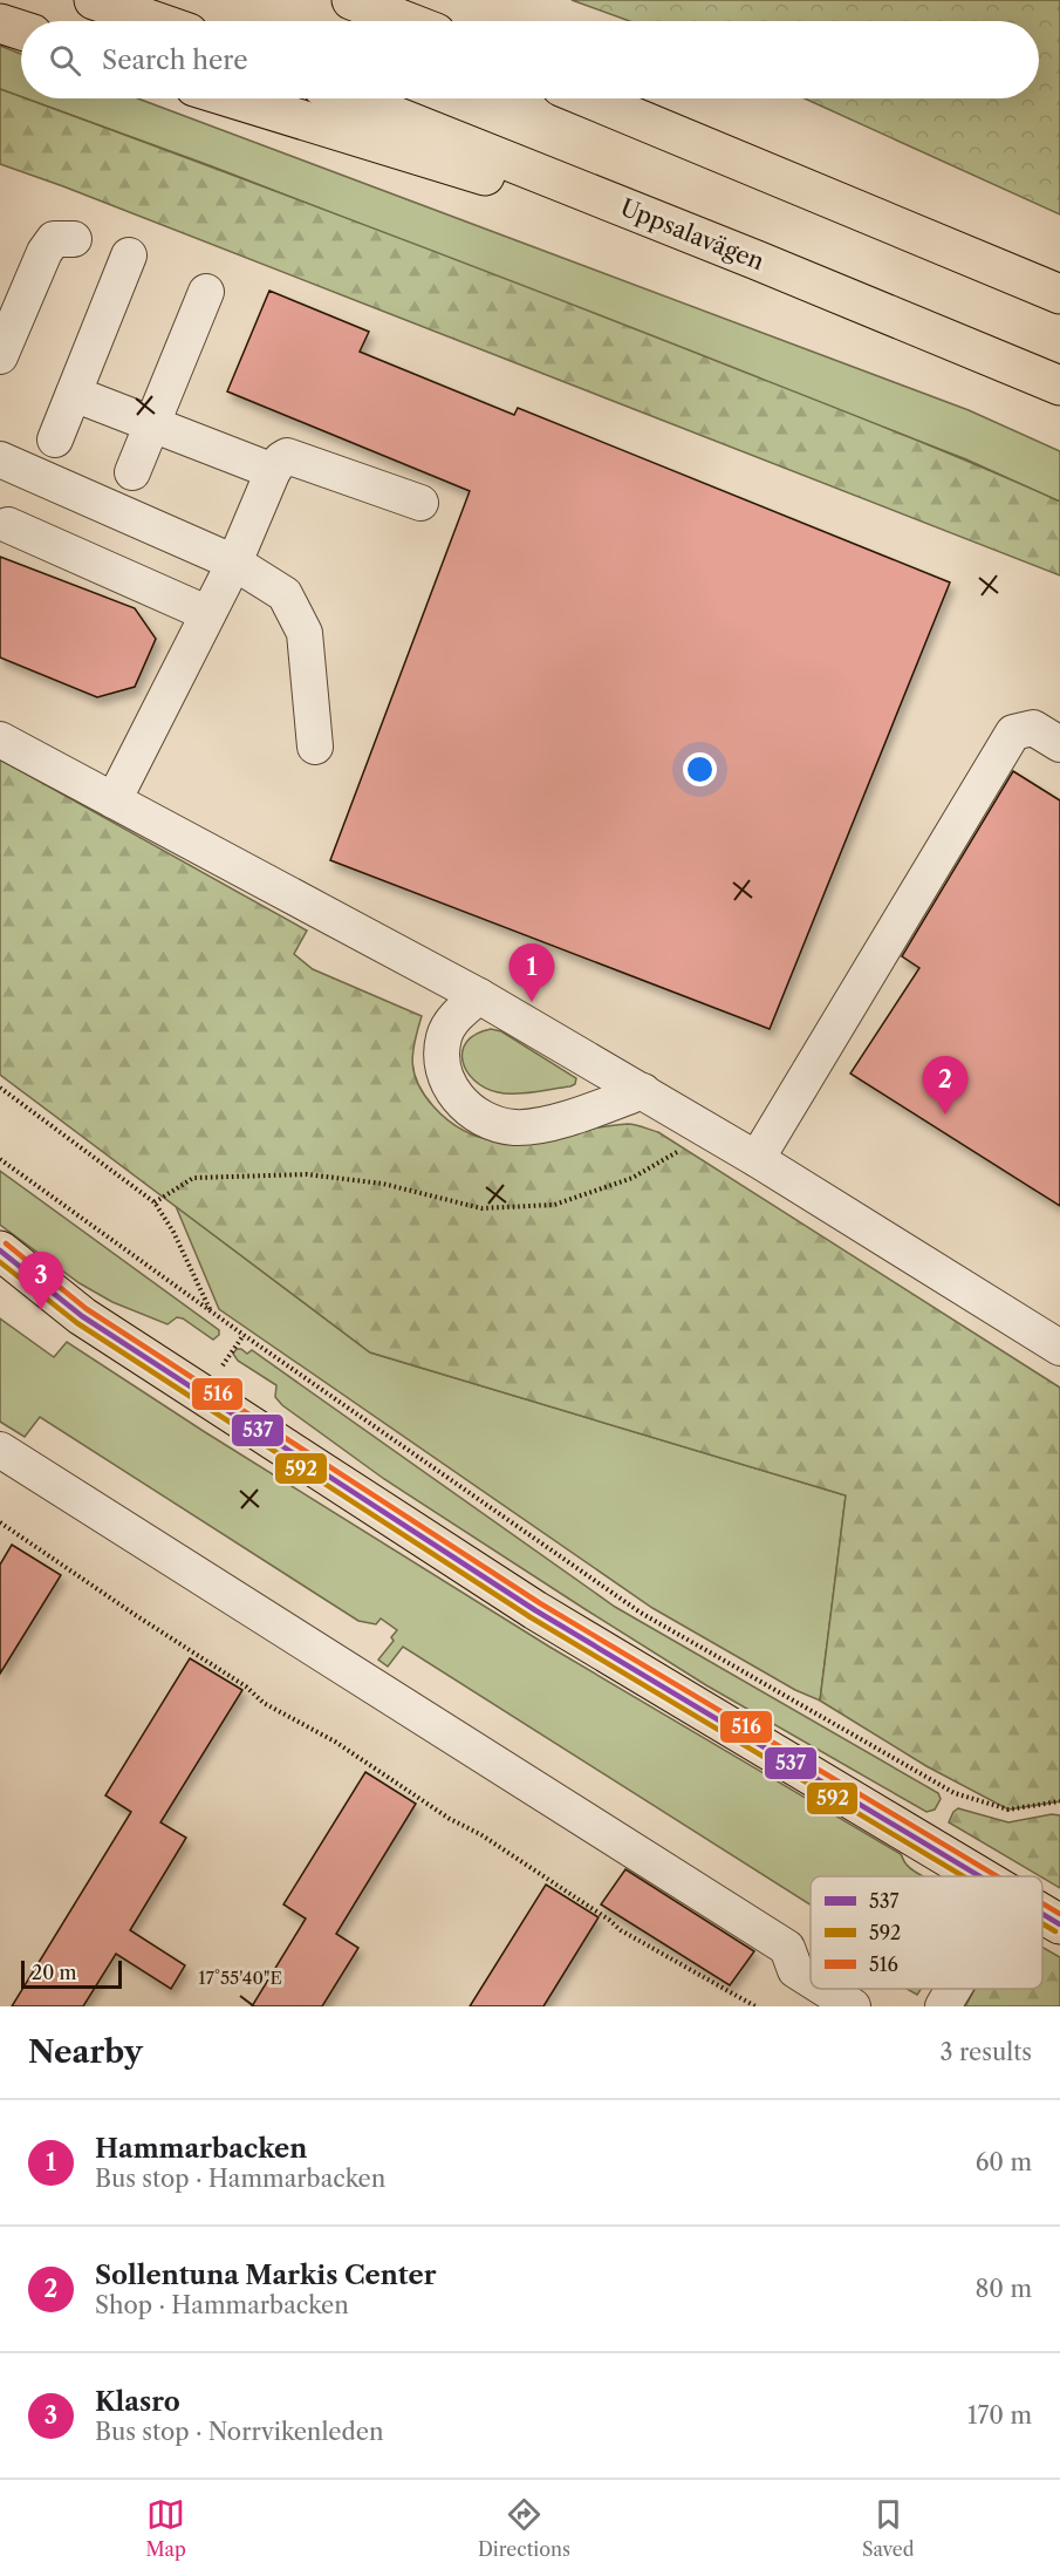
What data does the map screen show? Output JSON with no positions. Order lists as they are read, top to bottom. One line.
{"streets":{"main road":["Uppsalavägen"]},"lines":["transit line 516","transit line 537","transit line 592"],"legend":["537","592","516"],"scale_bar":"20 m","page":{"search":"Search here","pins":["1","2","3"],"scale":"20 m","heading":["Nearby","3 results"],"list":[{"mark":"1","name":"Hammarbacken","note":"Bus stop · Hammarbacken","value":"60 m"},{"mark":"2","name":"Sollentuna Markis Center","note":"Shop · Hammarbacken","value":"80 m"},{"mark":"3","name":"Klasro","note":"Bus stop · Norrvikenleden","value":"170 m"}],"nav":["Map","Directions","Saved"]},"coordinates":["17°55'40\"E"]}
